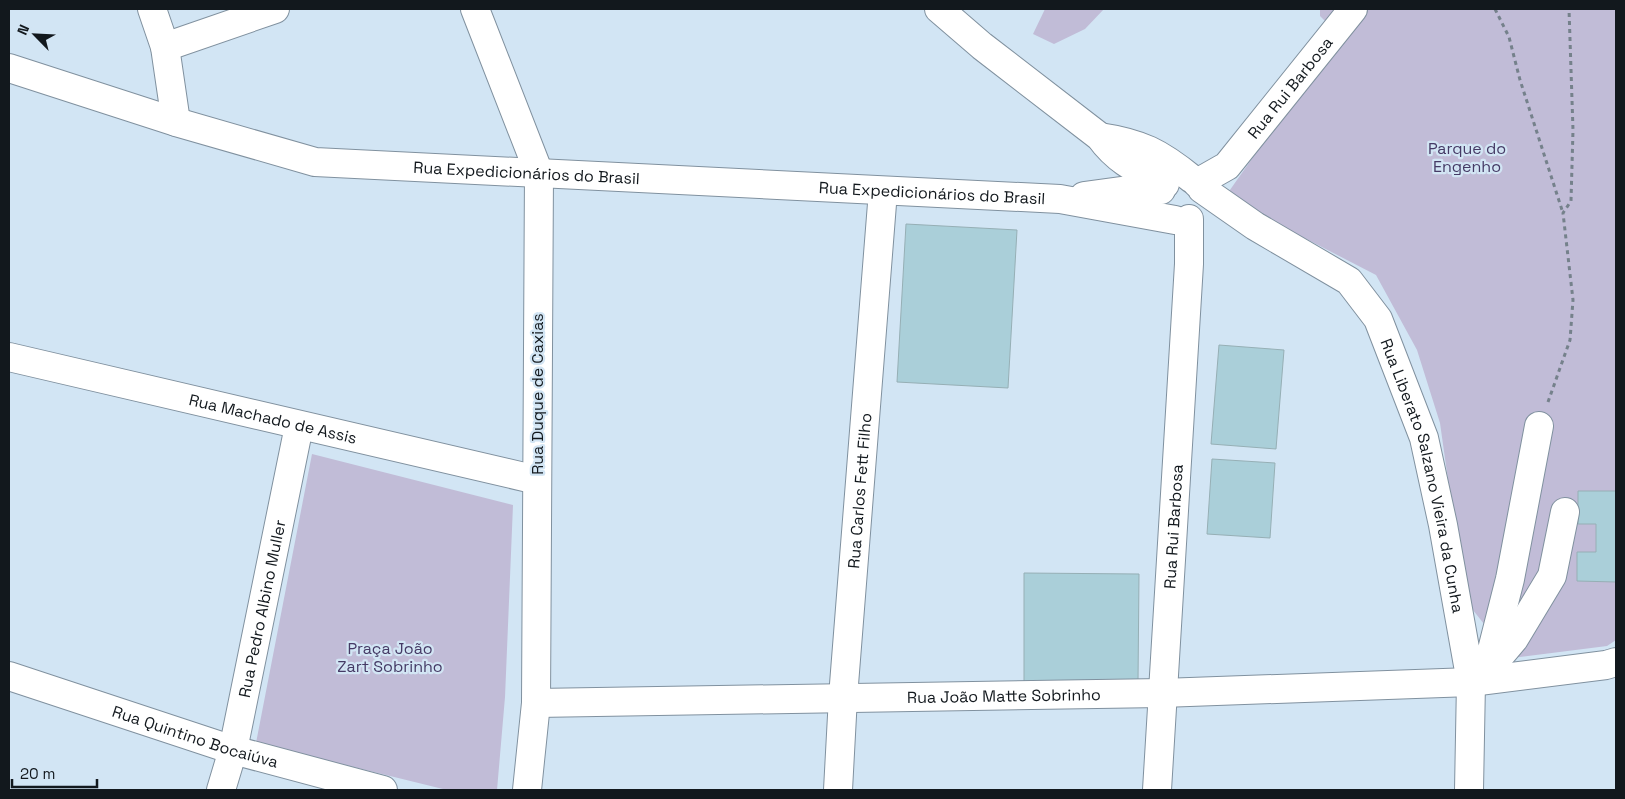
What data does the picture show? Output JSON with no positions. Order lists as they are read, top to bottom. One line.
{"streets":{"street":["Rua Rui Barbosa","Rua Expedicionários do Brasil","Rua Duque de Caxias","Rua Machado de Assis","Rua Liberato Salzano Vieira da Cunha","Rua Carlos Fett Filho","Rua Pedro Albino Muller","Rua João Matte Sobrinho","Rua Quintino Bocaiúva"]},"crossings":[["Rua Rui Barbosa","Rua Expedicionários do Brasil"],["Rua Rui Barbosa","Rua Liberato Salzano Vieira da Cunha"],["Rua Rui Barbosa","Rua João Matte Sobrinho"],["Rua Expedicionários do Brasil","Rua Duque de Caxias"],["Rua Expedicionários do Brasil","Rua Liberato Salzano Vieira da Cunha"],["Rua Expedicionários do Brasil","Rua Carlos Fett Filho"],["Rua Duque de Caxias","Rua Machado de Assis"],["Rua Duque de Caxias","Rua João Matte Sobrinho"],["Rua Machado de Assis","Rua Pedro Albino Muller"],["Rua Liberato Salzano Vieira da Cunha","Rua João Matte Sobrinho"],["Rua Carlos Fett Filho","Rua João Matte Sobrinho"],["Rua Pedro Albino Muller","Rua Quintino Bocaiúva"]],"parks":["Parque do Engenho","Praça João Zart Sobrinho"],"scale_bar":"20 m","north":"top left"}
